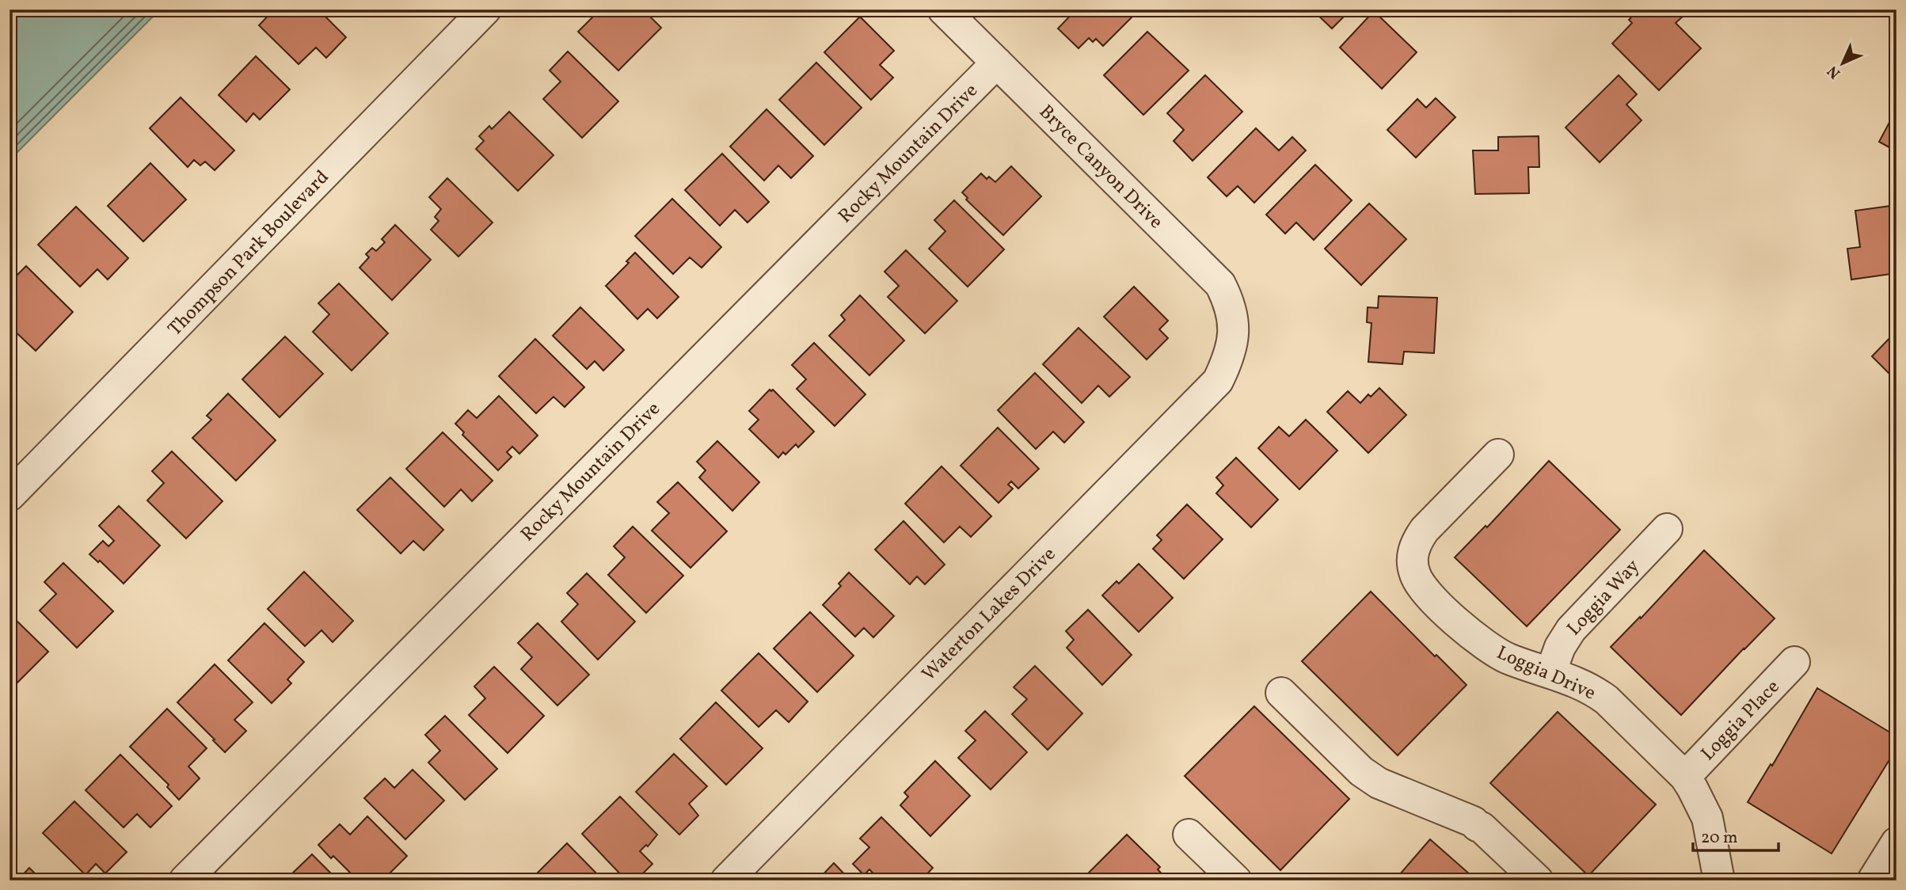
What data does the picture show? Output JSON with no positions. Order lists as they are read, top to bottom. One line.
{"streets":{"street":["Rocky Mountain Drive","Bryce Canyon Drive","Thompson Park Boulevard","Loggia Way","Waterton Lakes Drive","Loggia Drive","Loggia Place"]},"crossings":[["Rocky Mountain Drive","Bryce Canyon Drive"],["Bryce Canyon Drive","Waterton Lakes Drive"],["Loggia Way","Loggia Drive"],["Loggia Drive","Loggia Place"]],"scale_bar":"20 m","north":"bottom left"}
